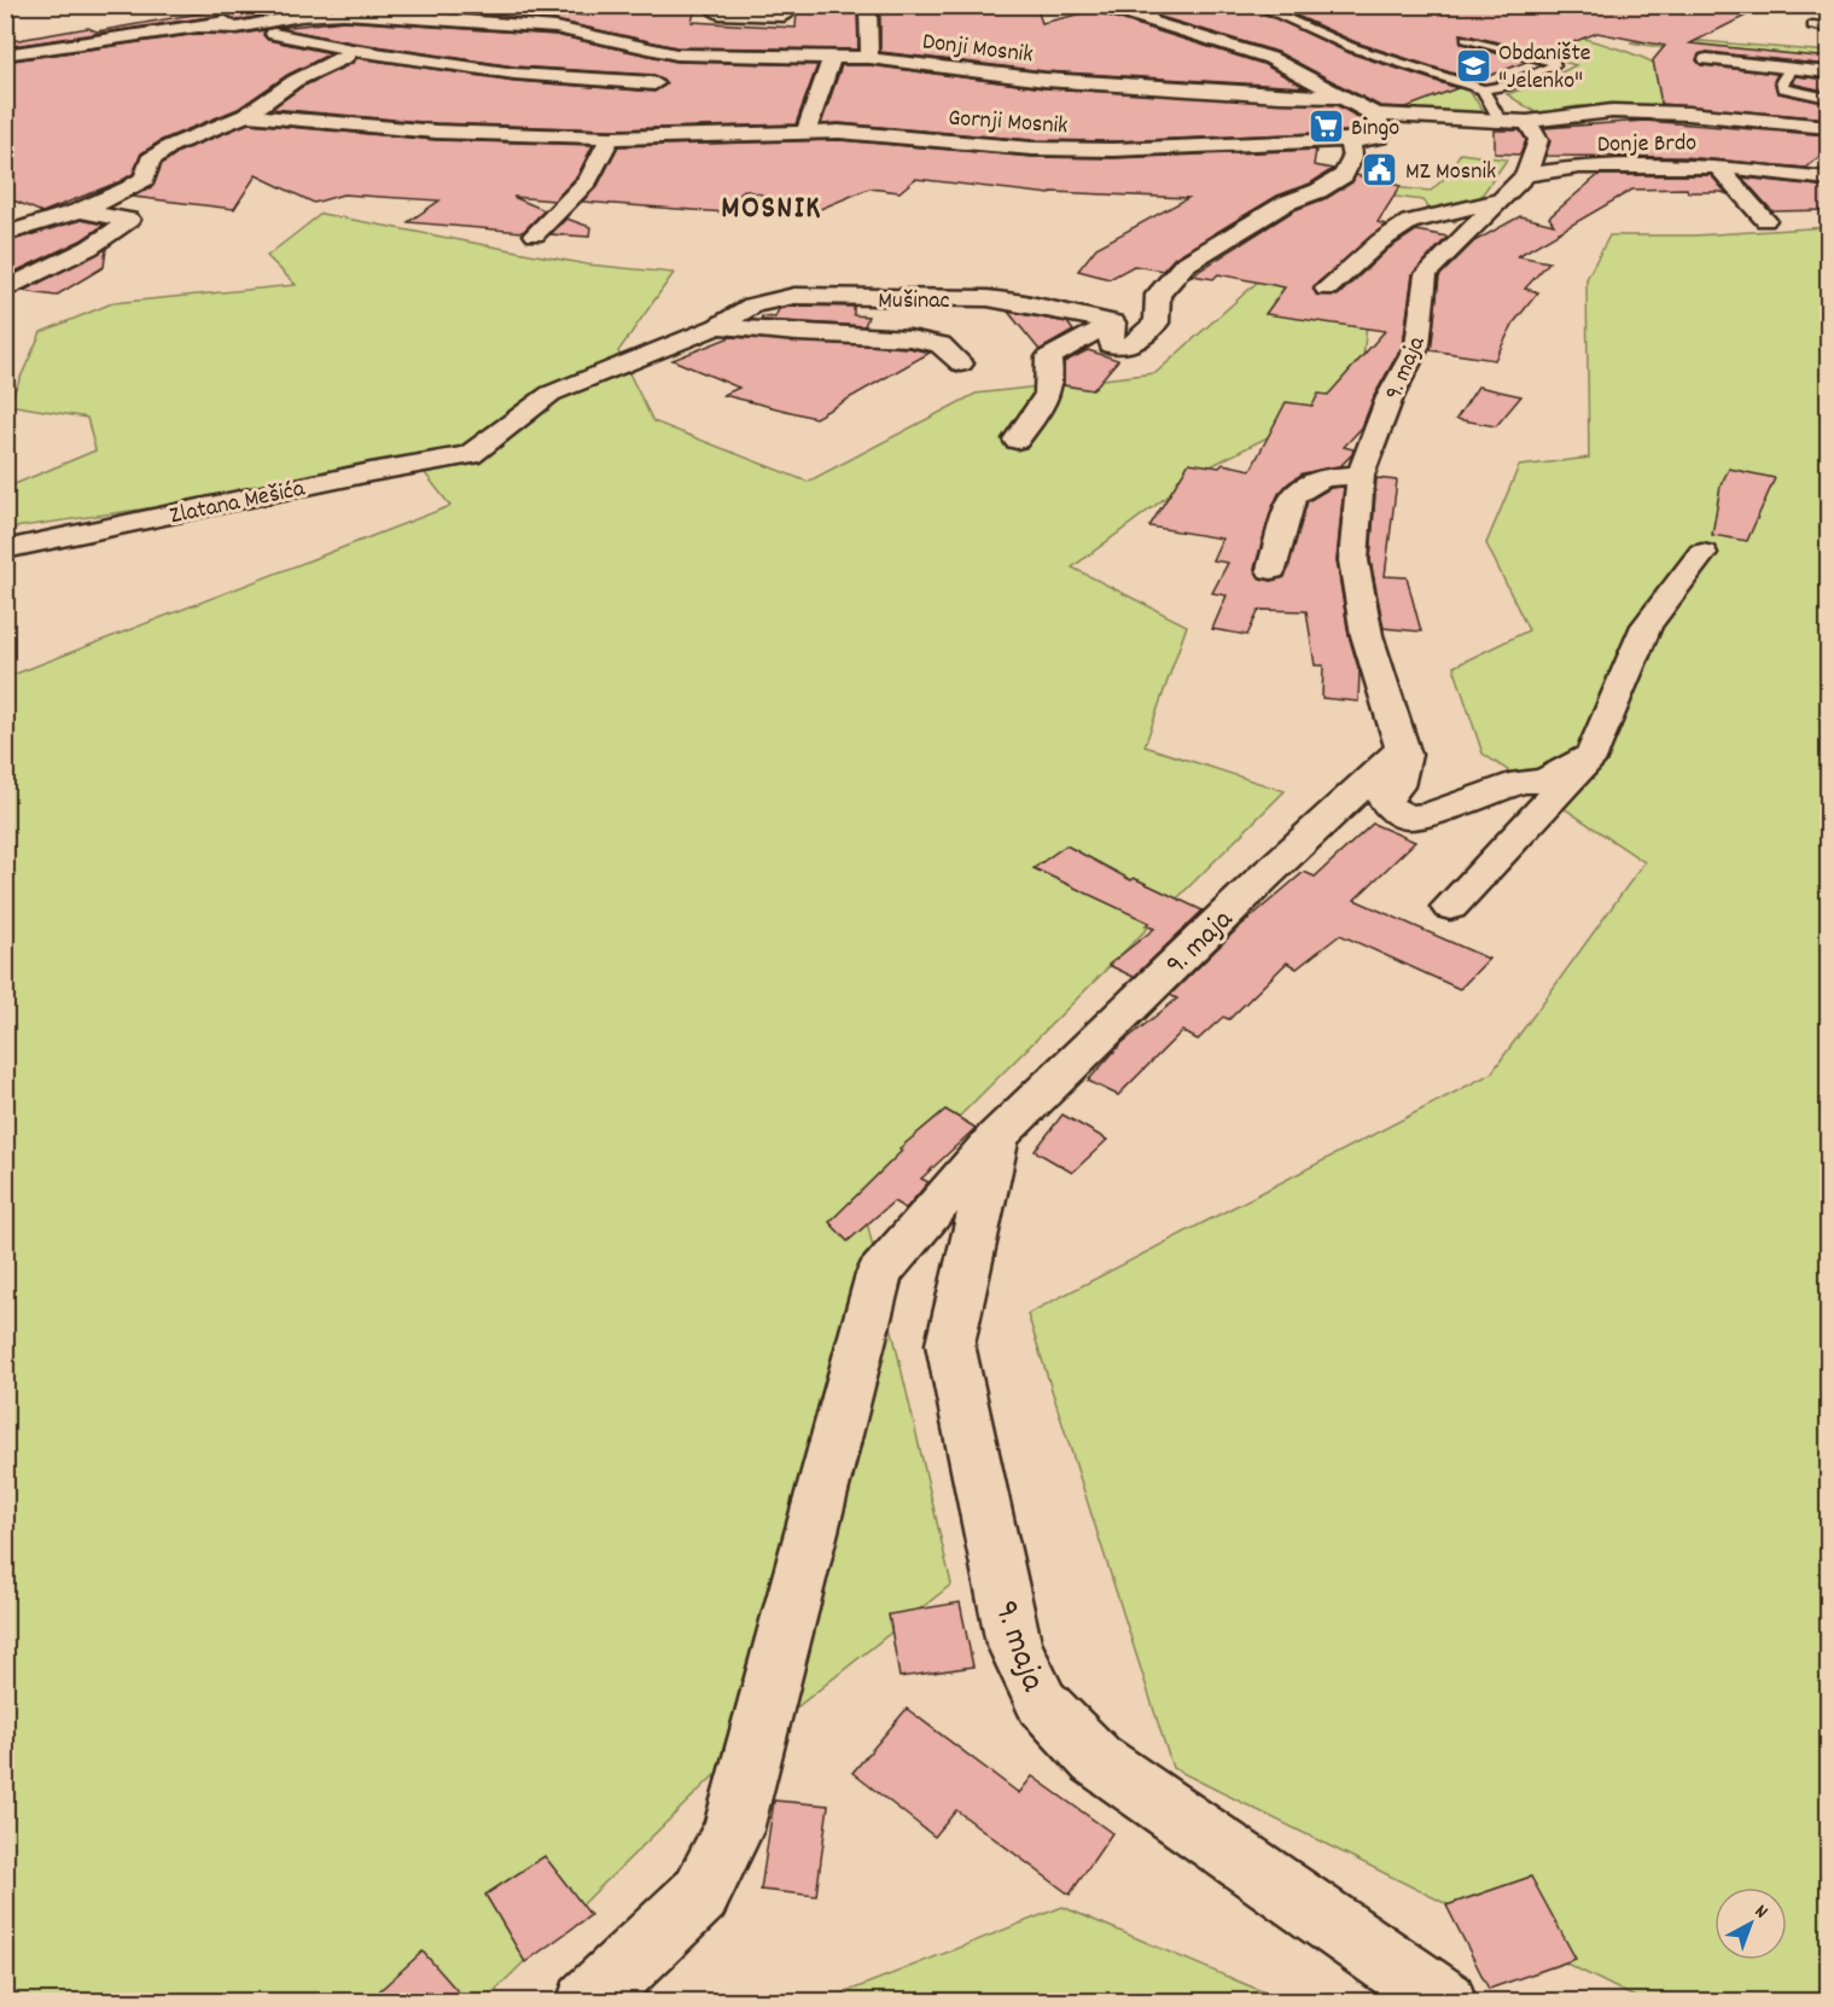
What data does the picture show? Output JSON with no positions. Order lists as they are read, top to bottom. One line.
{"streets":{"street":["Donji Mosnik","Gornji Mosnik","Donje Brdo","Mušinac","9. maja","Zlatana Mešića"]},"crossings":[["Donje Brdo","9. maja"],["Mušinac","Zlatana Mešića"]],"districts":["MOSNIK"],"places":{"school or university":["Obdanište \"Jelenko\""],"supermarket":["Bingo"],"public building":["MZ Mosnik"]},"north":"top right"}
